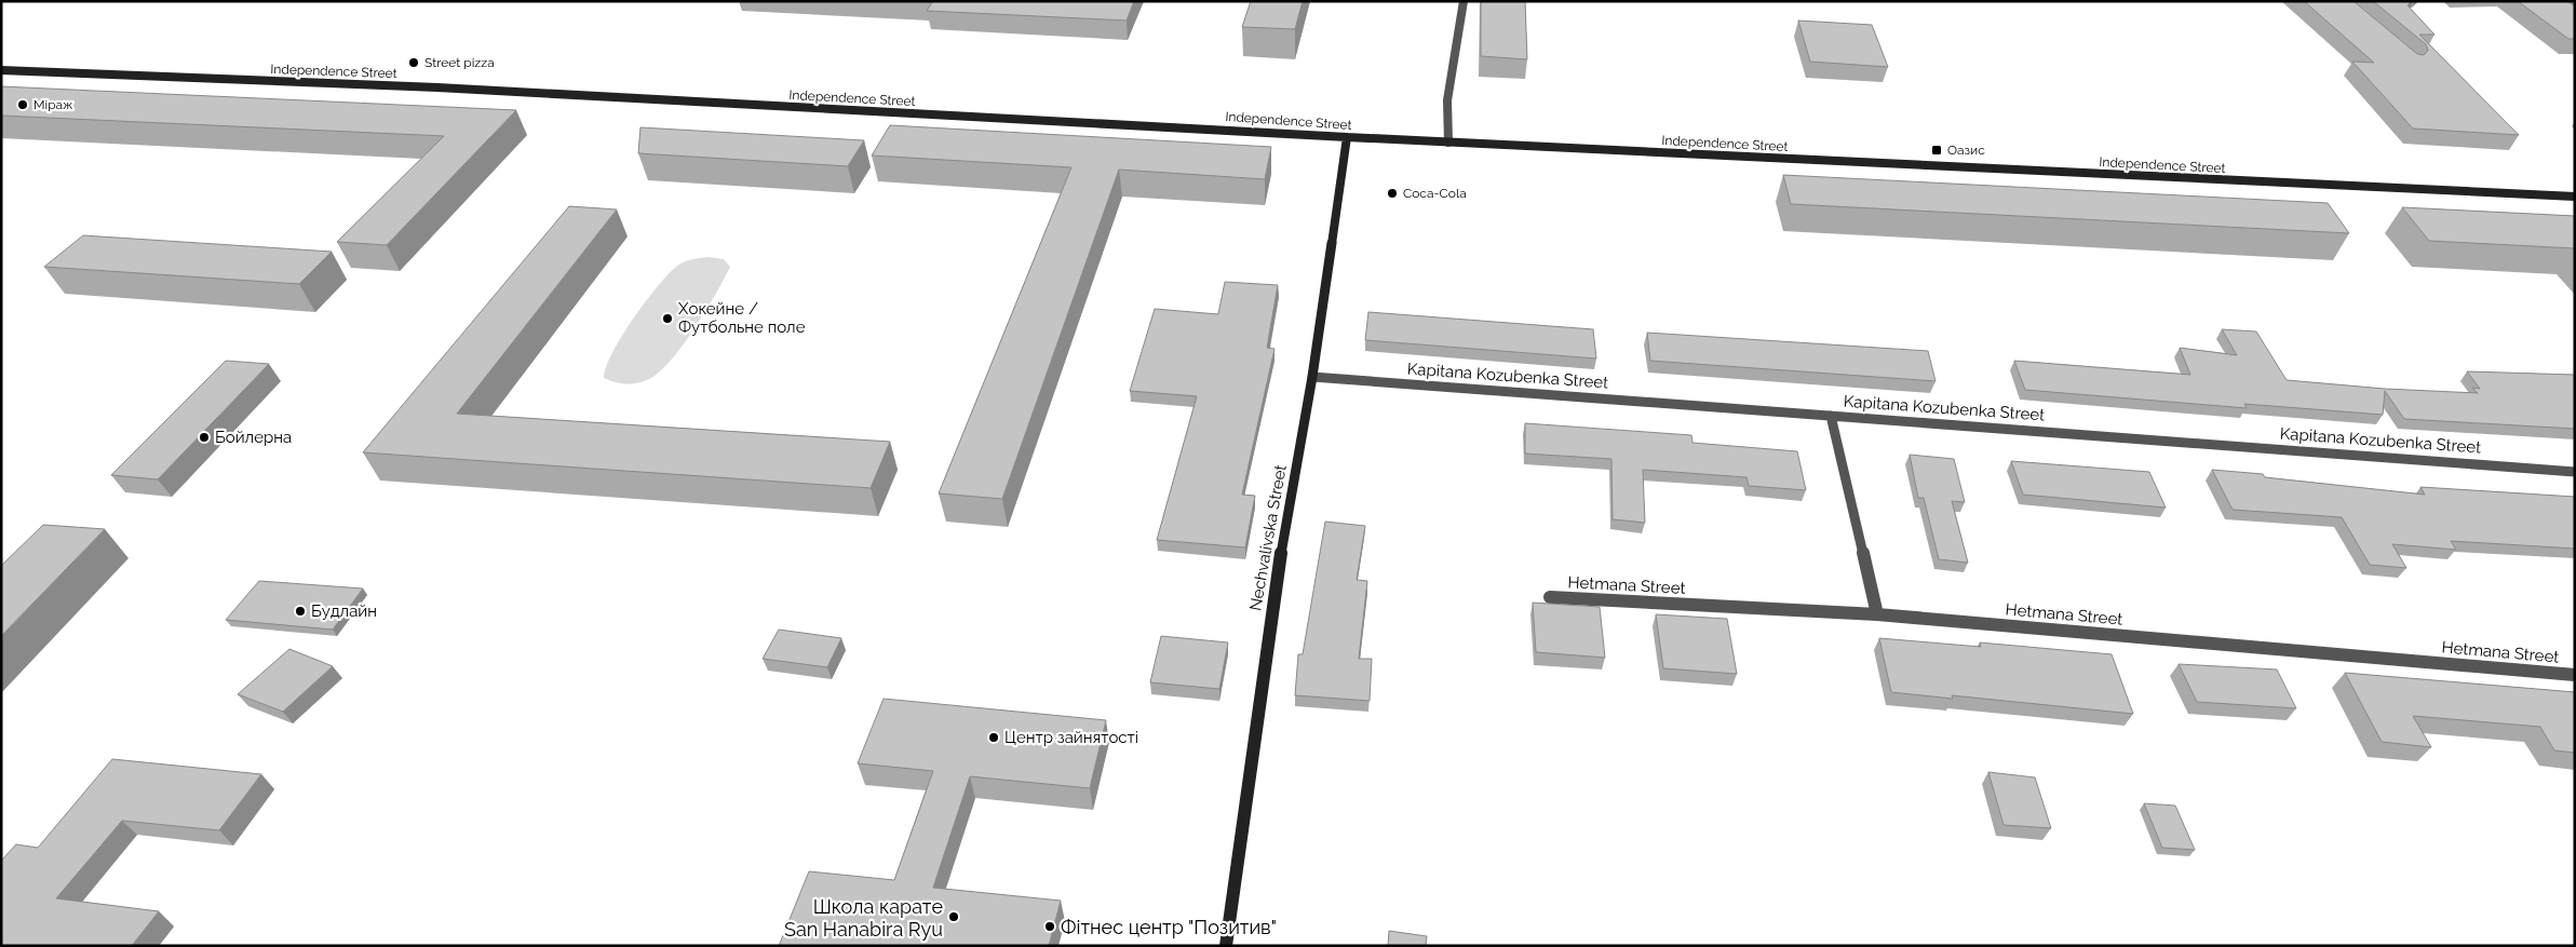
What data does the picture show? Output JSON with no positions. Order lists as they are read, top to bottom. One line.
{"streets":{"street":["Independence Street","Kapitana Kozubenka Street","Nechvalivska Street","Hetmana Street"]},"crossings":[["Independence Street","Nechvalivska Street"],["Kapitana Kozubenka Street","Nechvalivska Street"]],"places":{"other":["Street pizza","Міраж","Coca-Cola","Хокейне / Футбольне поле","Бойлерна","Будлайн","Центр зайнятості","Школа карате San Hanabira Ryu","Фітнес центр \"Позитив\""],"transit":["Оазис"]}}
